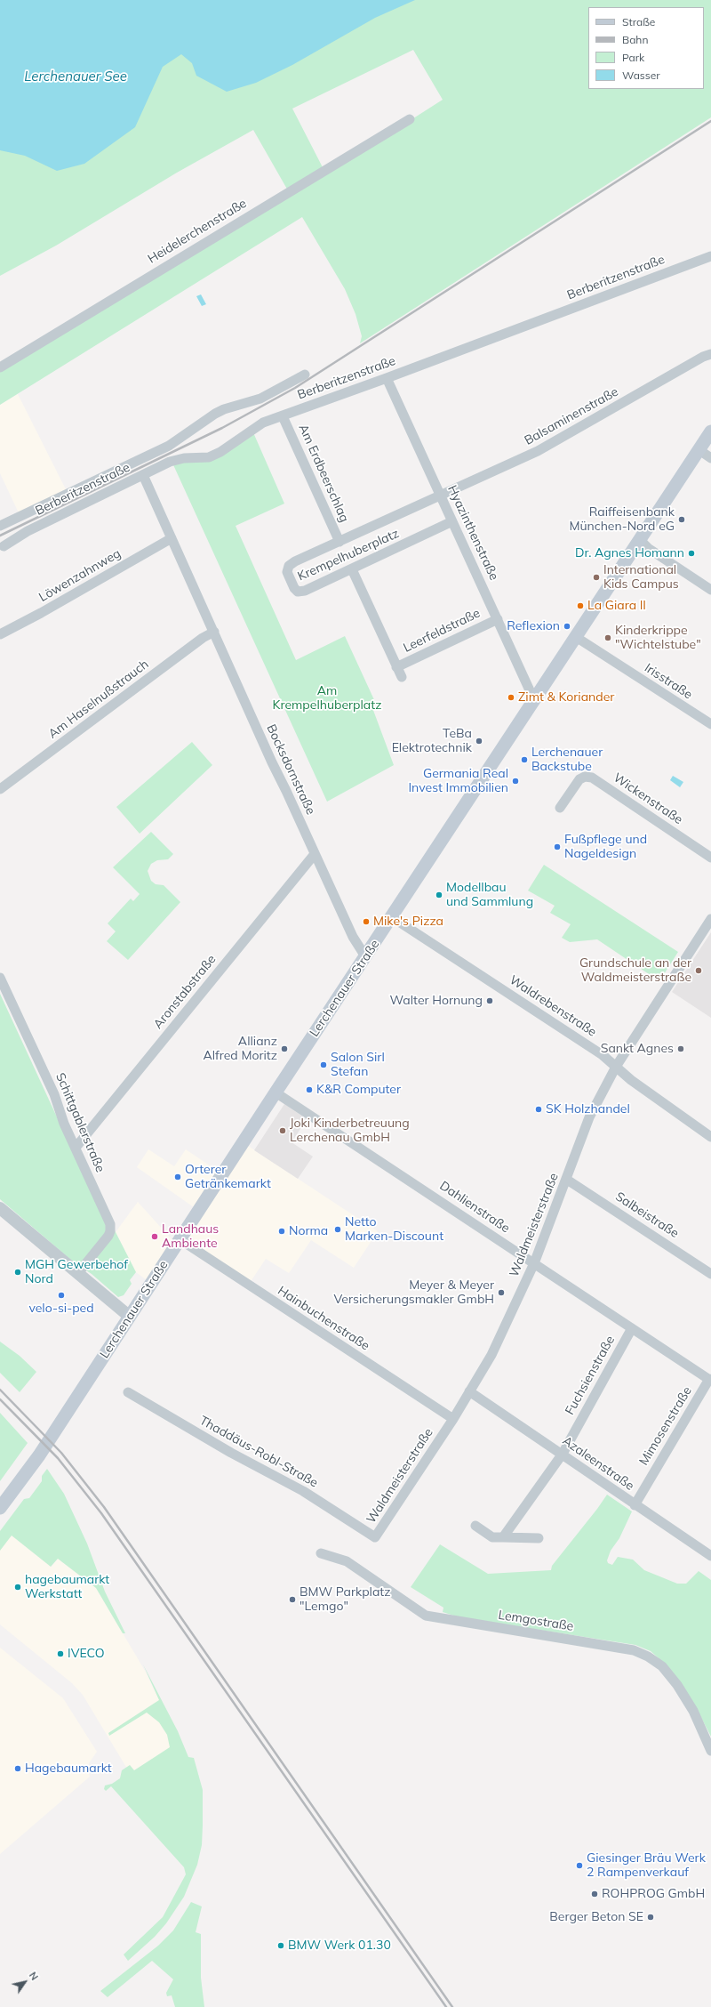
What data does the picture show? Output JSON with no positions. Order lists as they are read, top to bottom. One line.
{"streets":{"main road":["Lerchenauer Straße"],"street":["Heidelerchenstraße","Berberitzenstraße","Balsaminenstraße","Am Erdbeerschlag","Hyazinthenstraße","Krempelhuberplatz","Löwenzahnweg","Leerfeldstraße","Irisstraße","Am Haselnußstrauch","Bocksdornstraße","Wickenstraße","Aronstabstraße","Waldrebenstraße","Schittgablerstraße","Dahlienstraße","Salbeistraße","Waldmeisterstraße","Hainbuchenstraße","Fuchsienstraße","Mimosenstraße","Thaddäus-Robl-Straße","Azaleenstraße","Lemgostraße"]},"crossings":[["Berberitzenstraße","Am Erdbeerschlag"],["Berberitzenstraße","Hyazinthenstraße"],["Berberitzenstraße","Bocksdornstraße"],["Balsaminenstraße","Hyazinthenstraße"],["Balsaminenstraße","Krempelhuberplatz"],["Am Erdbeerschlag","Krempelhuberplatz"],["Hyazinthenstraße","Krempelhuberplatz"],["Hyazinthenstraße","Leerfeldstraße"],["Hyazinthenstraße","Lerchenauer Straße"],["Löwenzahnweg","Bocksdornstraße"],["Irisstraße","Lerchenauer Straße"],["Am Haselnußstrauch","Bocksdornstraße"],["Bocksdornstraße","Lerchenauer Straße"],["Bocksdornstraße","Aronstabstraße"],["Lerchenauer Straße","Waldrebenstraße"],["Lerchenauer Straße","Dahlienstraße"],["Lerchenauer Straße","Hainbuchenstraße"],["Aronstabstraße","Schittgablerstraße"],["Waldrebenstraße","Waldmeisterstraße"],["Dahlienstraße","Waldmeisterstraße"],["Dahlienstraße","Fuchsienstraße"],["Dahlienstraße","Mimosenstraße"],["Salbeistraße","Waldmeisterstraße"],["Waldmeisterstraße","Hainbuchenstraße"],["Waldmeisterstraße","Thaddäus-Robl-Straße"],["Waldmeisterstraße","Azaleenstraße"],["Fuchsienstraße","Azaleenstraße"],["Mimosenstraße","Azaleenstraße"]],"water":["Lerchenauer See"],"parks":["Am Krempelhuberplatz"],"places":["Raiffeisenbank München-Nord eG","Dr. Agnes Homann","International Kids Campus","La Giara II","Reflexion","Kinderkrippe \"Wichtelstube\"","Zimt & Koriander","TeBa Elektrotechnik","Lerchenauer Backstube","Germania Real Invest Immobilien","Fußpflege und Nageldesign","Modellbau und Sammlung","Mike's Pizza","Grundschule an der Waldmeisterstraße","Walter Hornung","Allianz Alfred Moritz","Sankt Agnes","Salon Sirl Stefan","K&R Computer","SK Holzhandel","Joki Kinderbetreuung Lerchenau GmbH","Orterer Getränkemarkt","Netto Marken-Discount","Norma","Landhaus Ambiente","MGH Gewerbehof Nord","Meyer & Meyer Versicherungsmakler GmbH","velo-si-ped","hagebaumarkt Werkstatt","BMW Parkplatz \"Lemgo\"","IVECO","Hagebaumarkt","Giesinger Bräu Werk 2 Rampenverkauf","ROHPROG GmbH","Berger Beton SE","BMW Werk 01.30"],"legend":["Straße","Bahn","Park","Wasser"],"north":"top right"}
